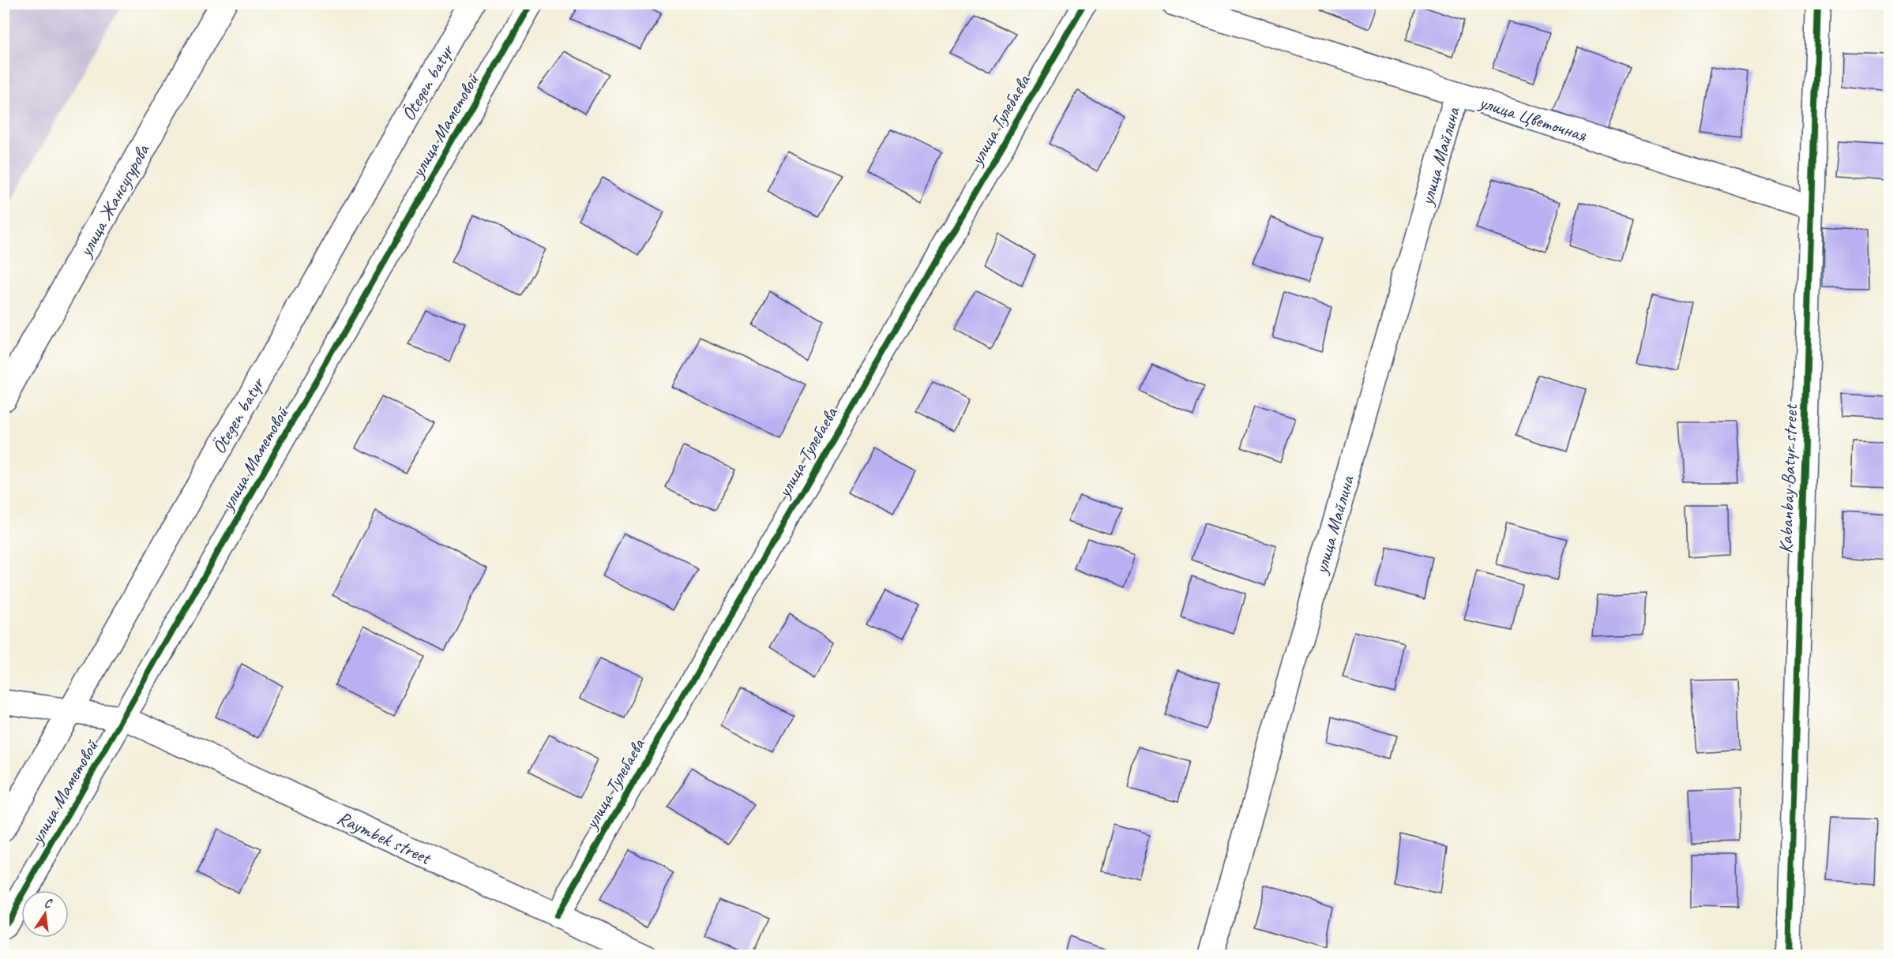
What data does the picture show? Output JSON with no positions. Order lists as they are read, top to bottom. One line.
{"streets":{"main road":["улица Жансугурова"],"street":["Ötegen batyr","улица Цветочная","улица Тулебаева","улица Маметовой","улица Майлина","Kabanbay Batyr street","Raymbek street"]},"crossings":[["улица Цветочная","улица Майлина"],["улица Цветочная","Kabanbay Batyr street"],["улица Тулебаева","Raymbek street"],["улица Маметовой","Raymbek street"]],"north":"top"}
